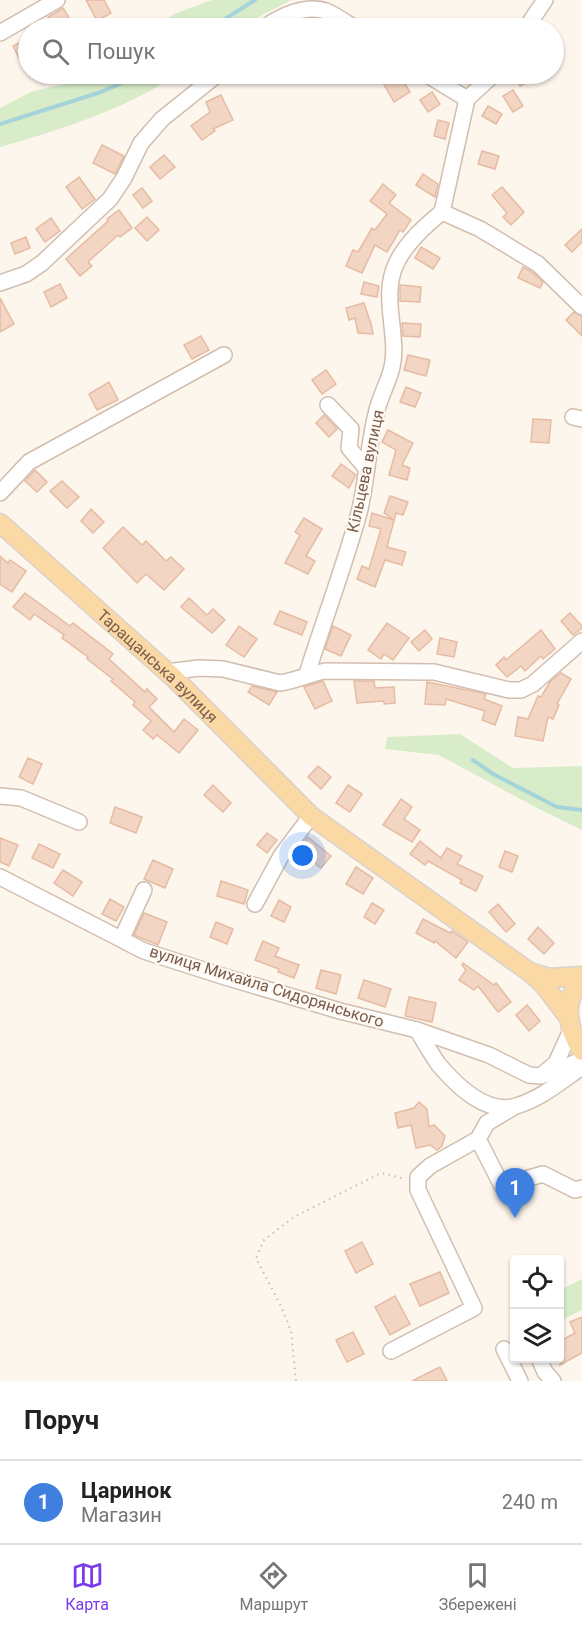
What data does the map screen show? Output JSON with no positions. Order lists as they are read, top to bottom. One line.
{"streets":{"main road":["Таращанська вулиця"],"street":["Кільцева вулиця","вулиця Михайла Сидорянського"]},"page":{"search":"Пошук","pins":"1","heading":"Поруч","list":[{"mark":"1","name":"Царинок","note":"Магазин","value":"240 m"}],"nav":["Карта","Маршрут","Збережені"]}}
